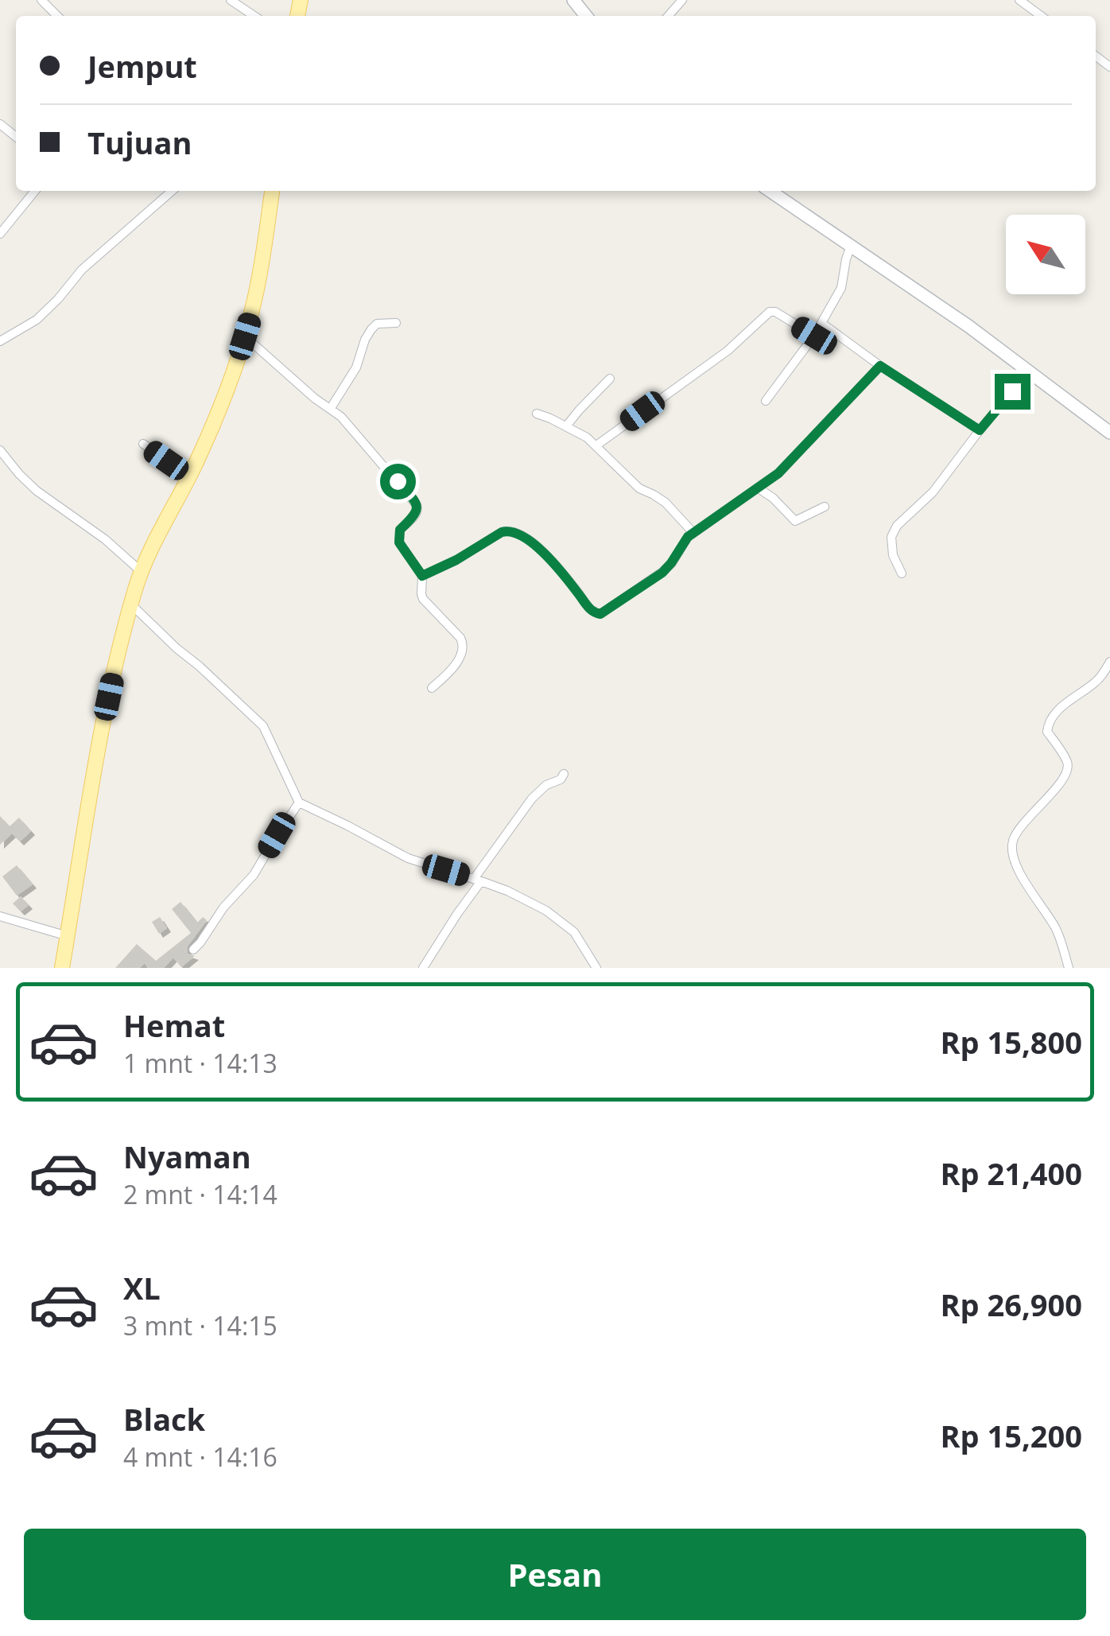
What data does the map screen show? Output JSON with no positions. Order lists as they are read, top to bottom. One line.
{"north":"top left","page":{"banner":["Jemput","Tujuan"],"list":[{"name":"Hemat","note":"1 mnt · 14:13","value":"Rp 15,800"},{"name":"Nyaman","note":"2 mnt · 14:14","value":"Rp 21,400"},{"name":"XL","note":"3 mnt · 14:15","value":"Rp 26,900"},{"name":"Black","note":"4 mnt · 14:16","value":"Rp 15,200"}],"buttons":"Pesan"}}
